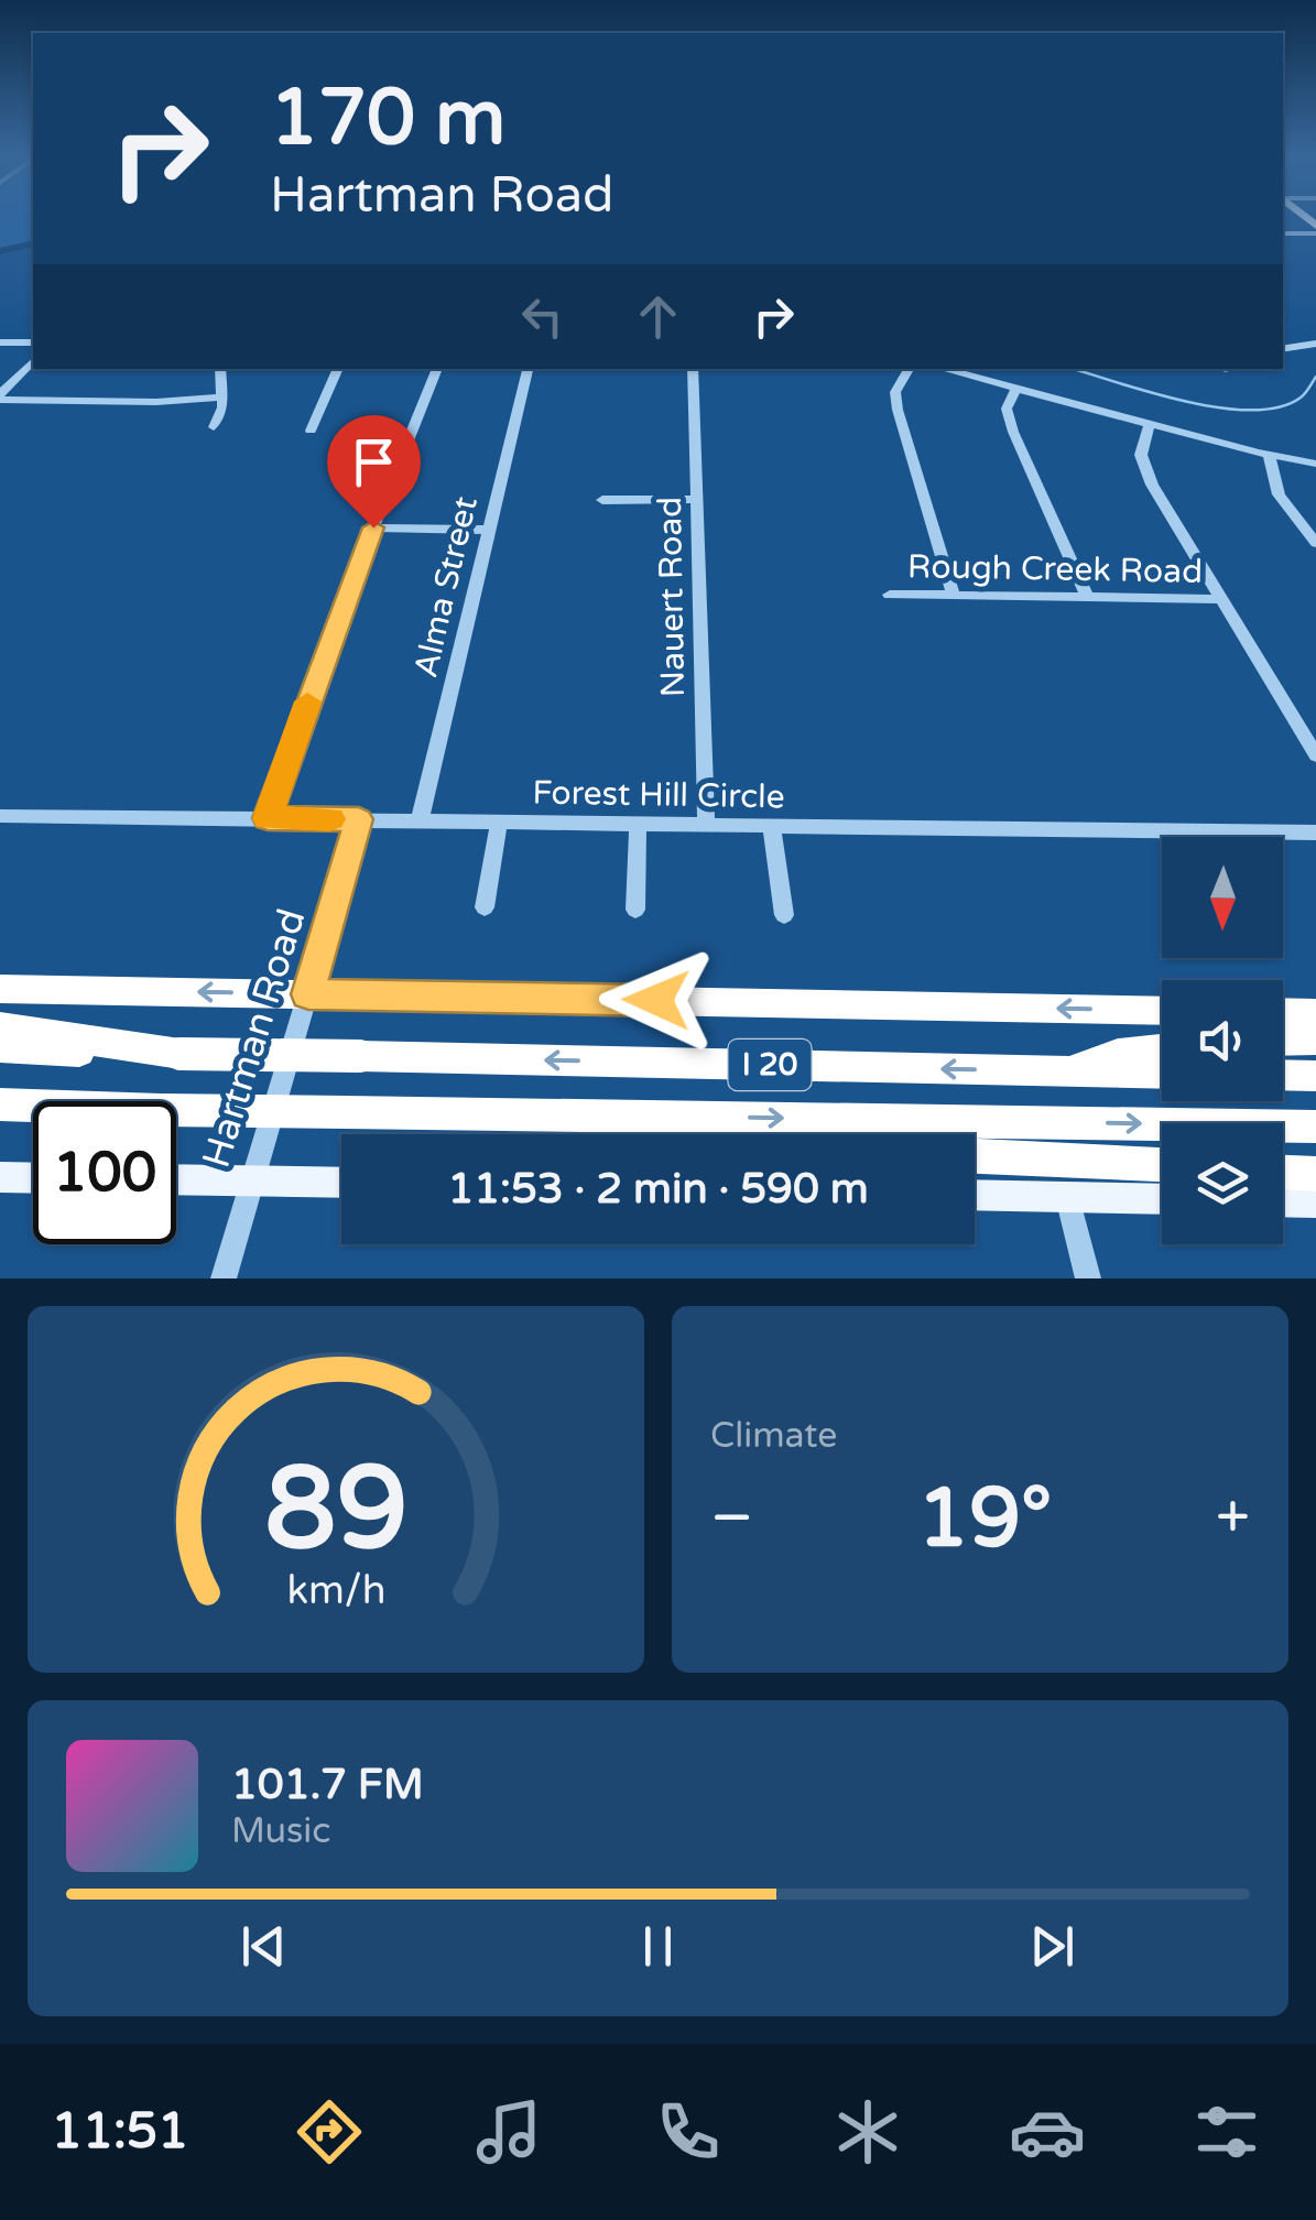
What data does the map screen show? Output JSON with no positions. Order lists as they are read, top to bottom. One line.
{"streets":{"highway":["I 20"],"street":["Rough Creek Road","Alma Street","Nauert Road","Forest Hill Circle","Hartman Road"]},"crossings":[["Alma Street","Forest Hill Circle"],["Nauert Road","Forest Hill Circle"],["Forest Hill Circle","Hartman Road"]],"north":"bottom","page":{"turn":["170 m","Hartman Road"],"limit":"100","trip":"11:53 · 2 min · 590 m","tile":"Climate","heat":["−","19°","+"],"song":["101.7 FM","Music"],"tabs":"11:51","gauge":["89","km/h"]}}
